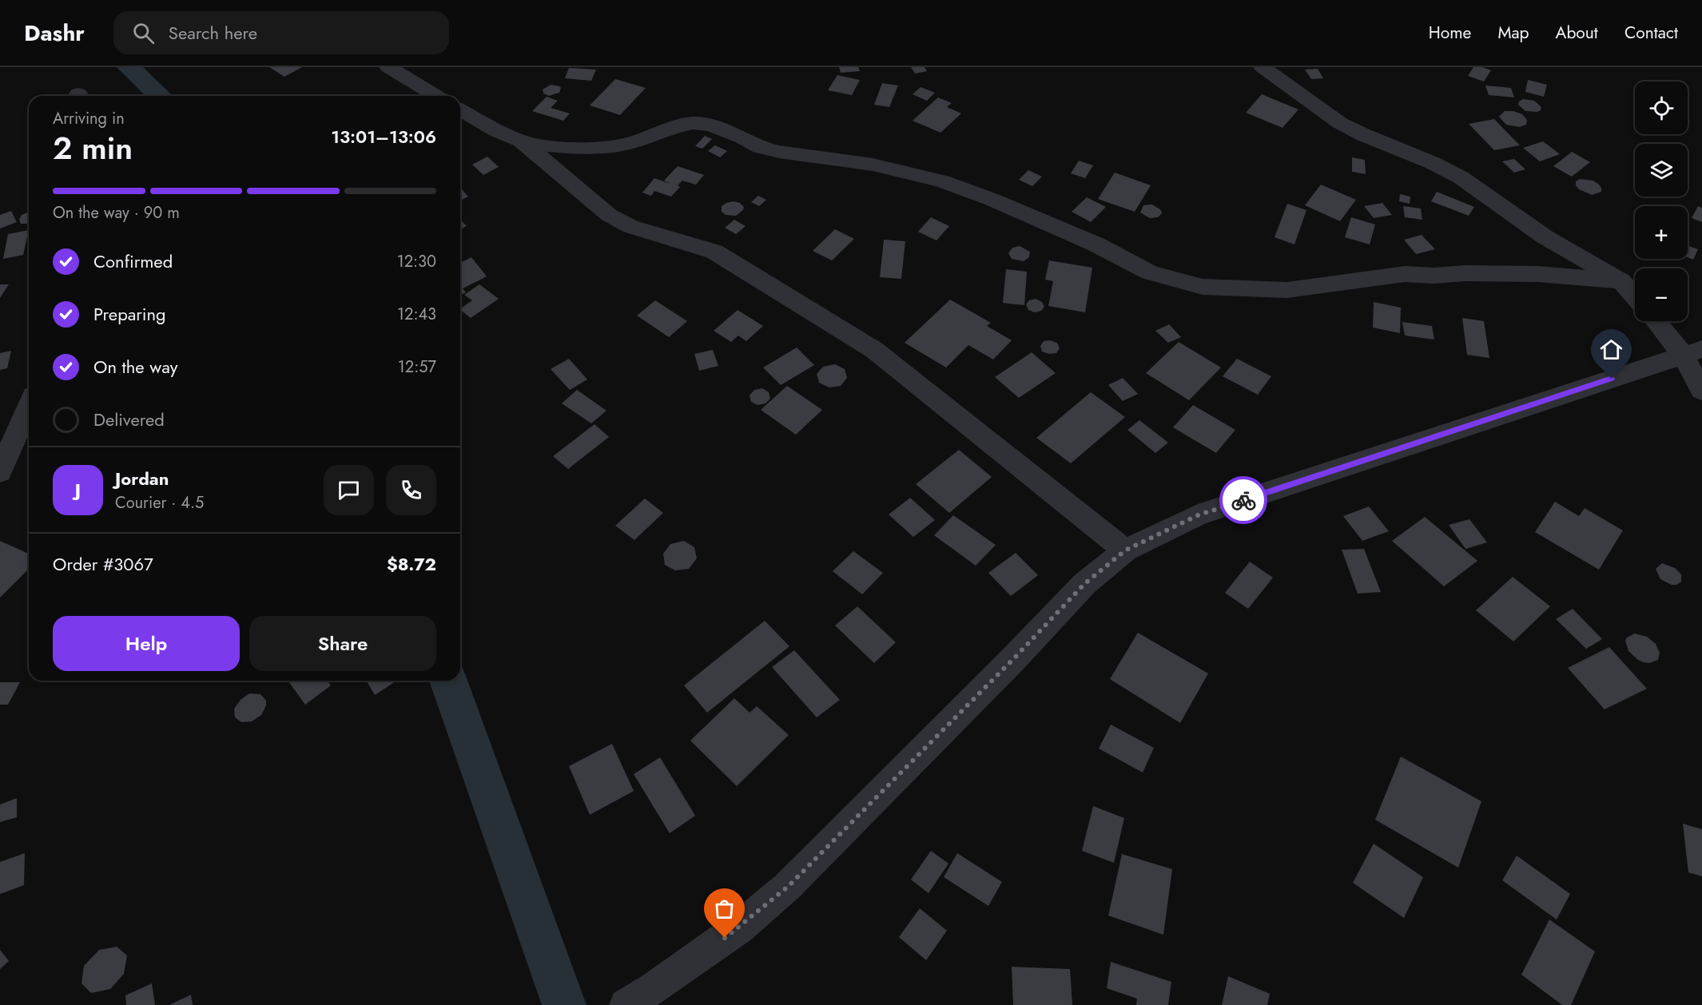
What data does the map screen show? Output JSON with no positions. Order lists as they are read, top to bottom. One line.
{"page":{"header":"Dashr","search":"Search here","nav":["Home","Map","About","Contact"],"map_buttons":["+","−"],"heading":["2 min","Arriving in","13:01–13:06"],"panel":["Jordan","Courier · 4.5","Order #3067","$8.72"],"bar":"On the way · 90 m","list":[["Confirmed","12:30"],["Preparing","12:43"],["On the way","12:57"],"Delivered"],"round":"J","buttons":["Help","Share"]}}
